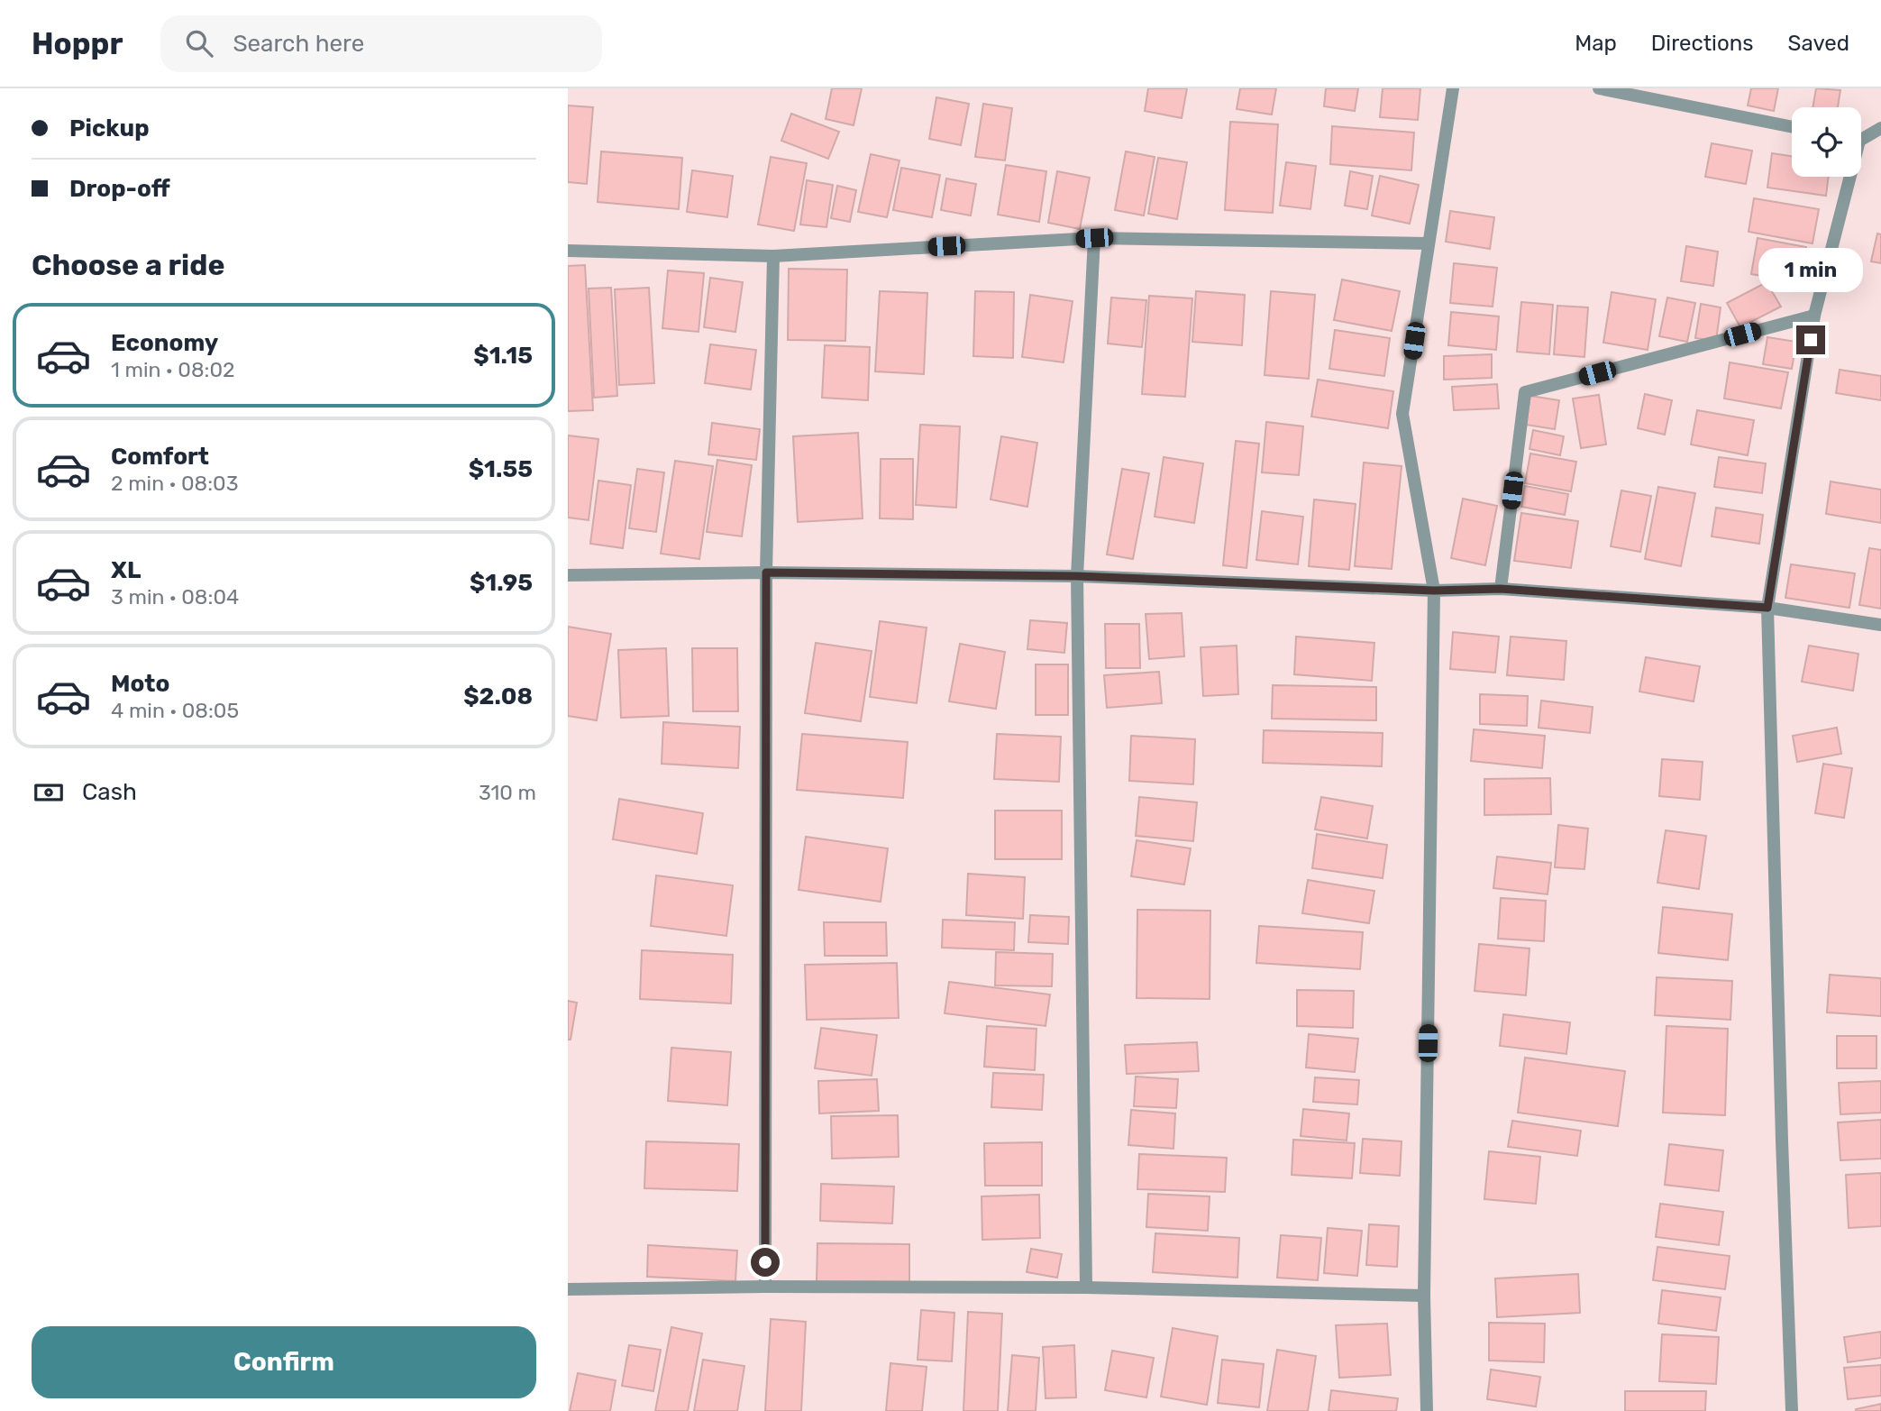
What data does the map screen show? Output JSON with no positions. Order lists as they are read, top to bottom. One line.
{"page":{"header":"Hoppr","search":"Search here","nav":["Map","Directions","Saved"],"banner":["Pickup","Drop-off"],"heading":"Choose a ride","bubble":"1 min","list":[{"name":"Economy","note":"1 min · 08:02","value":"$1.15"},{"name":"Comfort","note":"2 min · 08:03","value":"$1.55"},{"name":"XL","note":"3 min · 08:04","value":"$1.95"},{"name":"Moto","note":"4 min · 08:05","value":"$2.08"}],"pay":["Cash","310 m"],"buttons":"Confirm"}}
